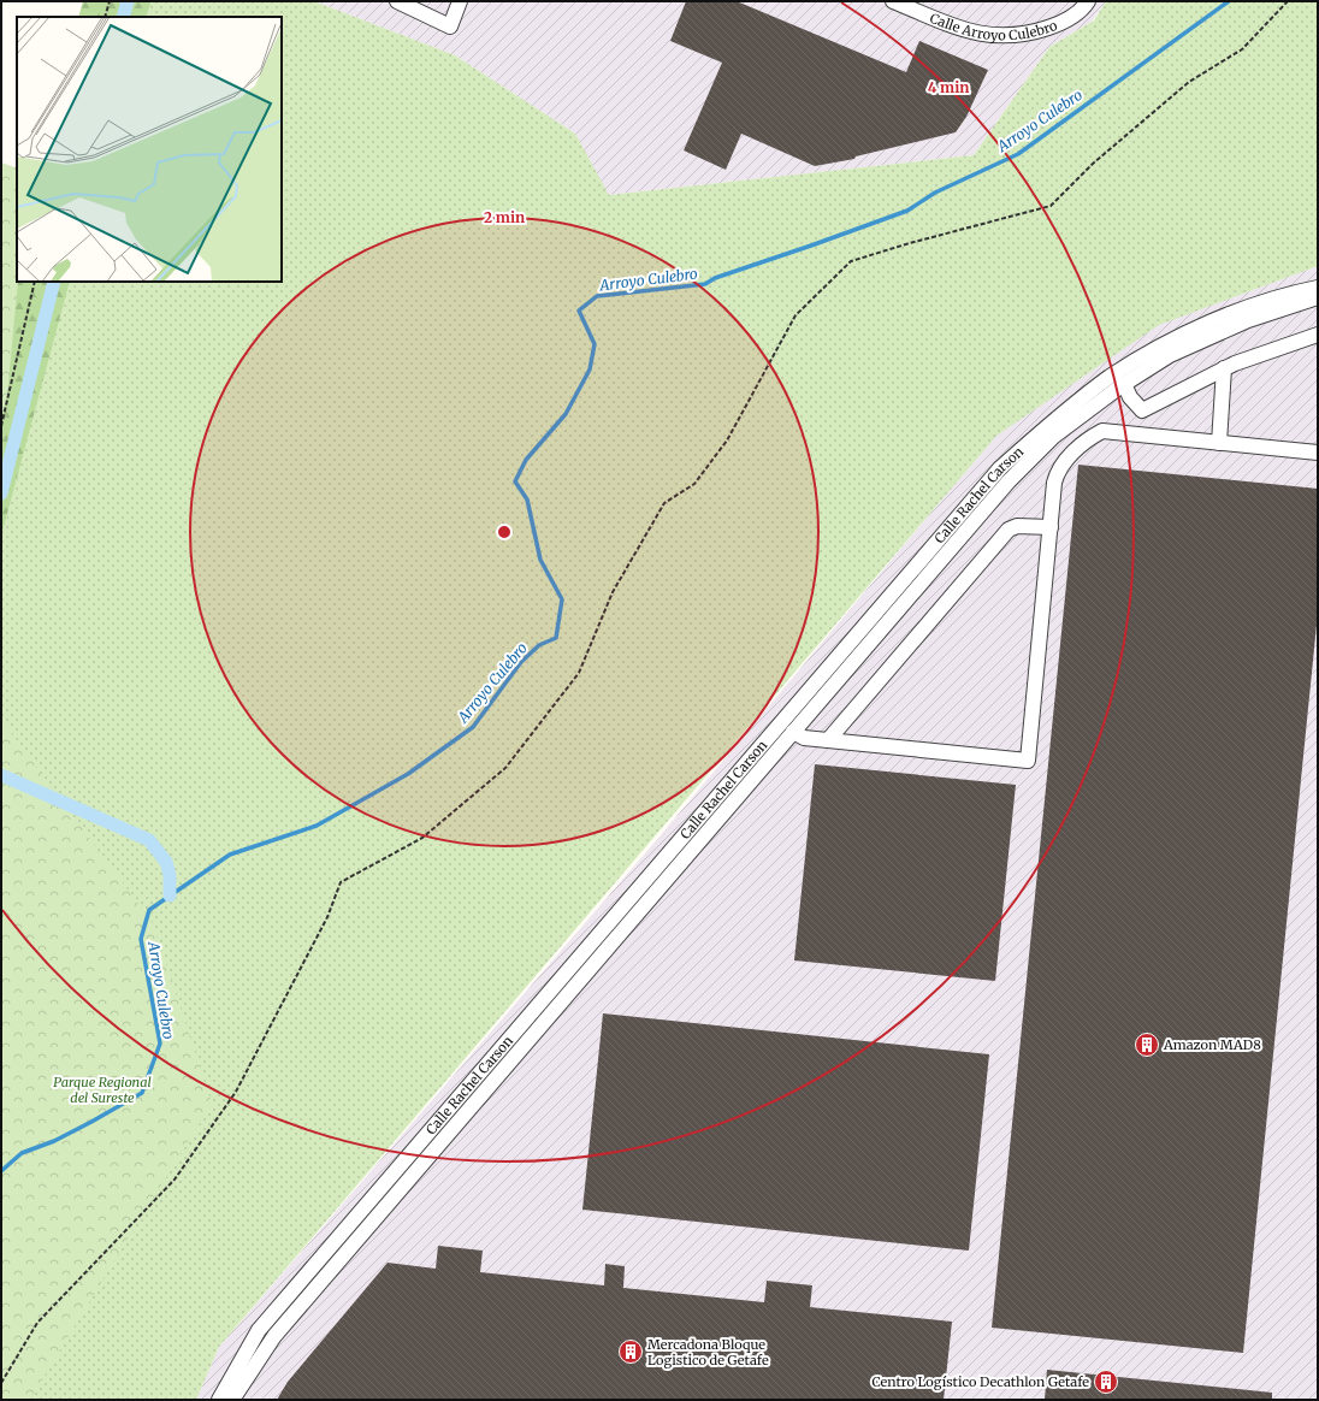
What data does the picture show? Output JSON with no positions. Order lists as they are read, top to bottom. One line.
{"streets":{"street":["Calle Arroyo Culebro","Calle Rachel Carson"]},"water":["Arroyo Culebro"],"parks":["Parque Regional del Sureste"],"places":{"building":["Amazon MAD8","Mercadona Bloque Logistico de Getafe","Centro Logístico Decathlon Getafe"]},"rings":["4 min","2 min"]}
